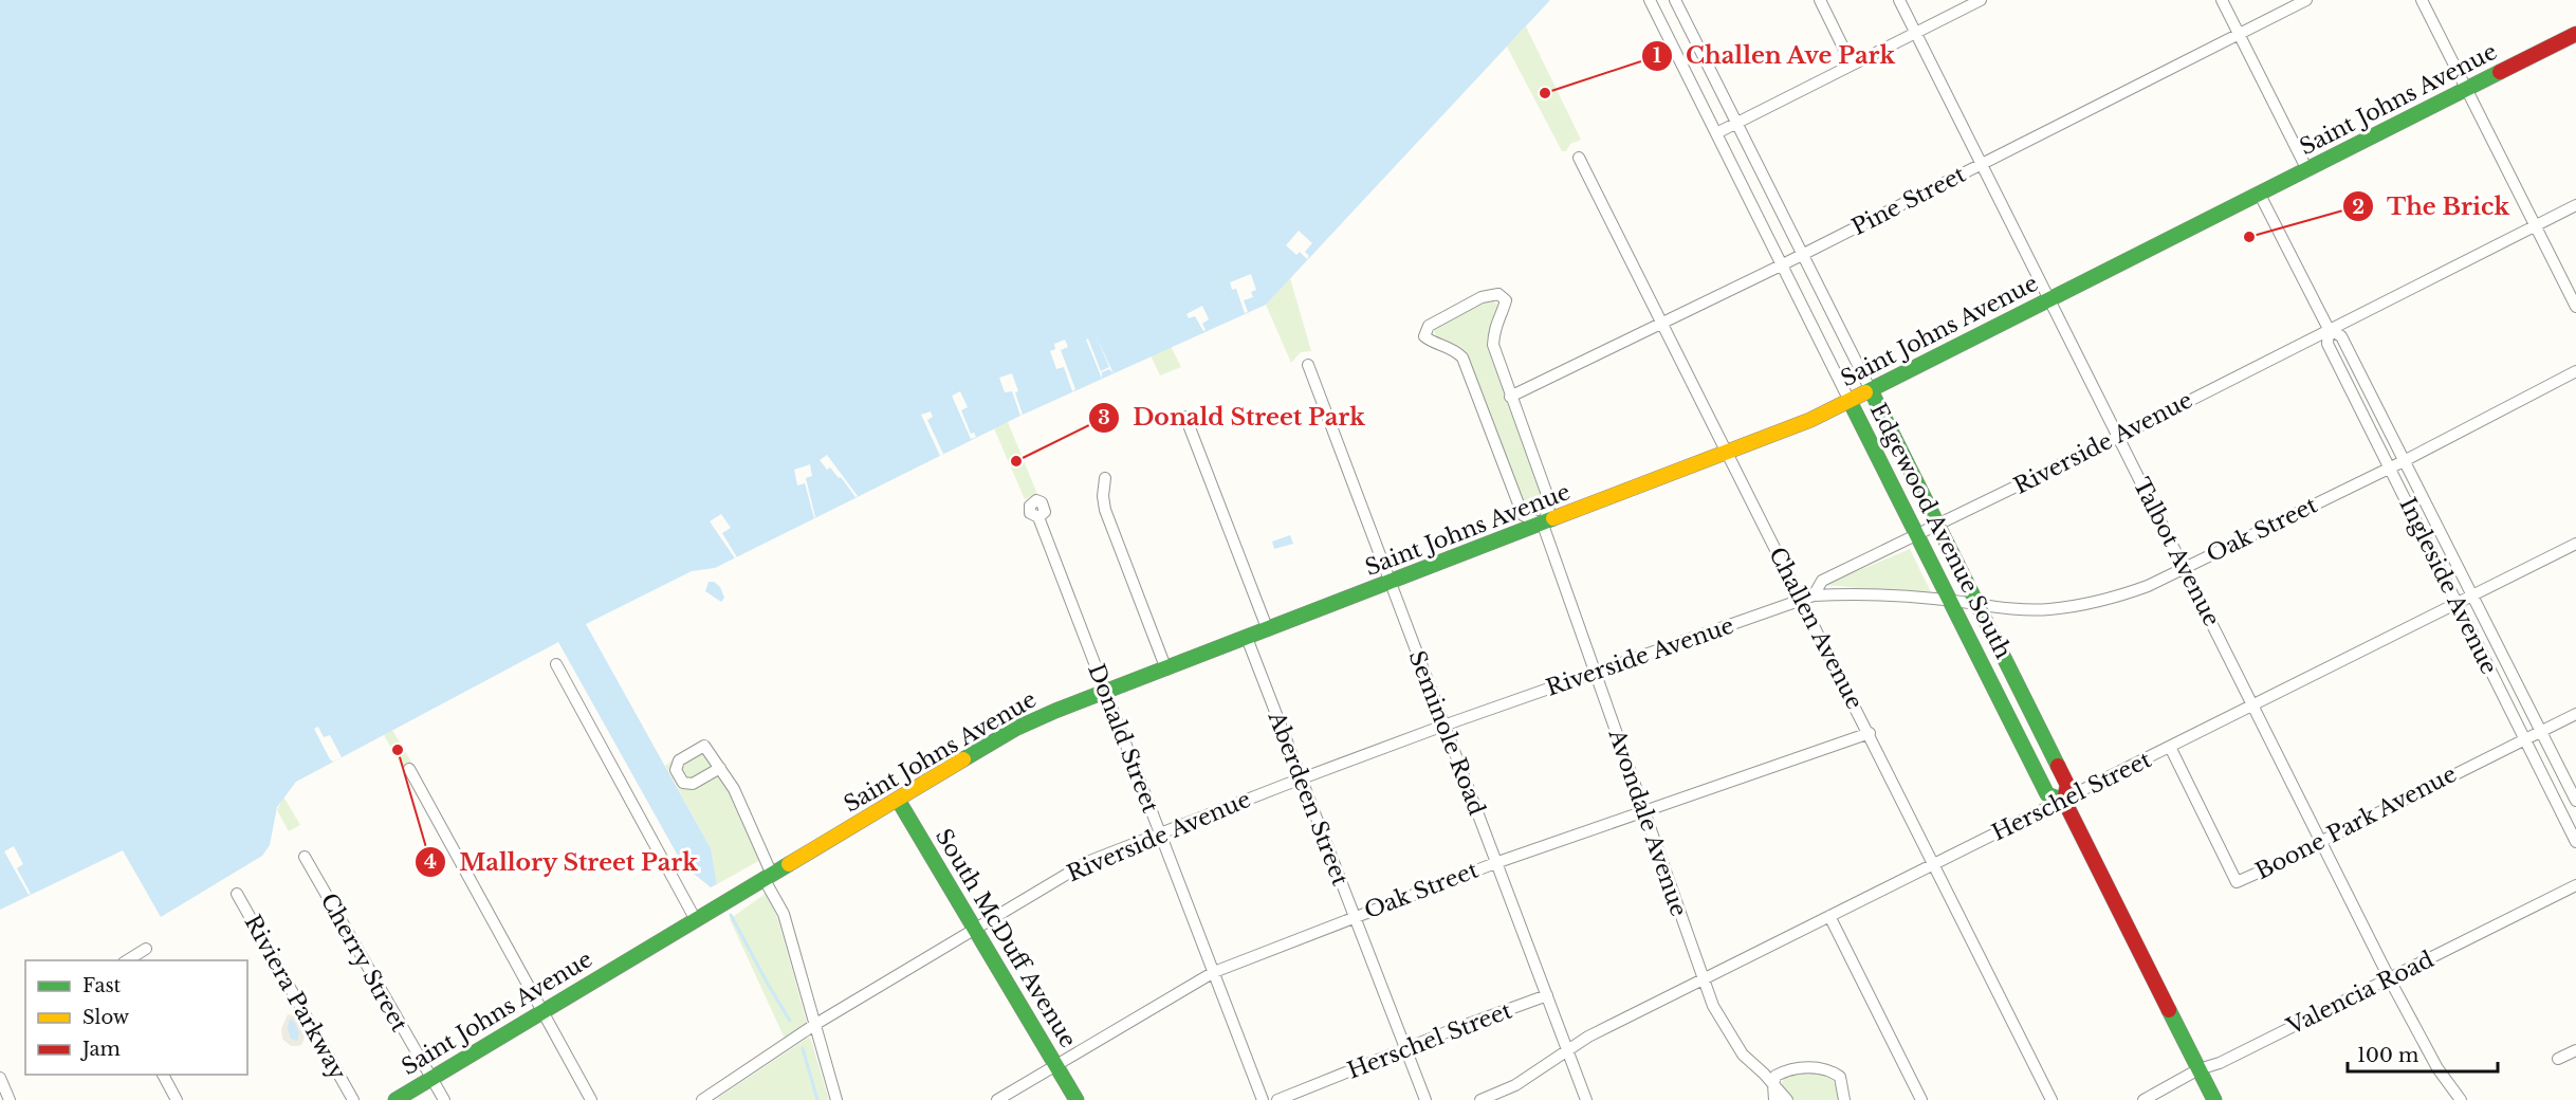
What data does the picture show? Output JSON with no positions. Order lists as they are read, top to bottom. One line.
{"streets":{"main road":["Saint Johns Avenue","Edgewood Avenue South","South McDuff Avenue"],"street":["Pine Street","Riverside Avenue","Oak Street","Talbot Avenue","Ingleside Avenue","Challen Avenue","Seminole Road","Donald Street","Herschel Street","Aberdeen Street","Avondale Avenue","Boone Park Avenue","Cherry Street","Valencia Road","Riviera Parkway"]},"crossings":[["Saint Johns Avenue","Edgewood Avenue South"],["Saint Johns Avenue","Talbot Avenue"],["Saint Johns Avenue","Ingleside Avenue"],["Saint Johns Avenue","Challen Avenue"],["Saint Johns Avenue","Seminole Road"],["Saint Johns Avenue","Donald Street"],["Saint Johns Avenue","Aberdeen Street"],["Saint Johns Avenue","Avondale Avenue"],["Saint Johns Avenue","South McDuff Avenue"],["Saint Johns Avenue","Cherry Street"],["Pine Street","Edgewood Avenue South"],["Pine Street","Talbot Avenue"],["Pine Street","Challen Avenue"],["Riverside Avenue","Oak Street"],["Riverside Avenue","Edgewood Avenue South"],["Riverside Avenue","Talbot Avenue"],["Riverside Avenue","Ingleside Avenue"],["Riverside Avenue","Challen Avenue"],["Riverside Avenue","Seminole Road"],["Riverside Avenue","Donald Street"],["Riverside Avenue","Aberdeen Street"],["Riverside Avenue","Avondale Avenue"],["Riverside Avenue","South McDuff Avenue"],["Oak Street","Edgewood Avenue South"],["Oak Street","Talbot Avenue"],["Oak Street","Ingleside Avenue"],["Oak Street","Challen Avenue"],["Oak Street","Seminole Road"],["Oak Street","Donald Street"],["Oak Street","Aberdeen Street"],["Oak Street","Avondale Avenue"],["Oak Street","South McDuff Avenue"],["Edgewood Avenue South","Herschel Street"],["Edgewood Avenue South","Valencia Road"],["Talbot Avenue","Herschel Street"],["Talbot Avenue","Boone Park Avenue"],["Talbot Avenue","Valencia Road"],["Ingleside Avenue","Herschel Street"],["Ingleside Avenue","Boone Park Avenue"],["Challen Avenue","Herschel Street"],["Seminole Road","Herschel Street"],["Herschel Street","Aberdeen Street"],["Herschel Street","Avondale Avenue"],["Herschel Street","Boone Park Avenue"]],"places":["Challen Ave Park","The Brick","Donald Street Park","Mallory Street Park"],"legend":["Fast","Slow","Jam"],"scale_bar":"100 m"}
